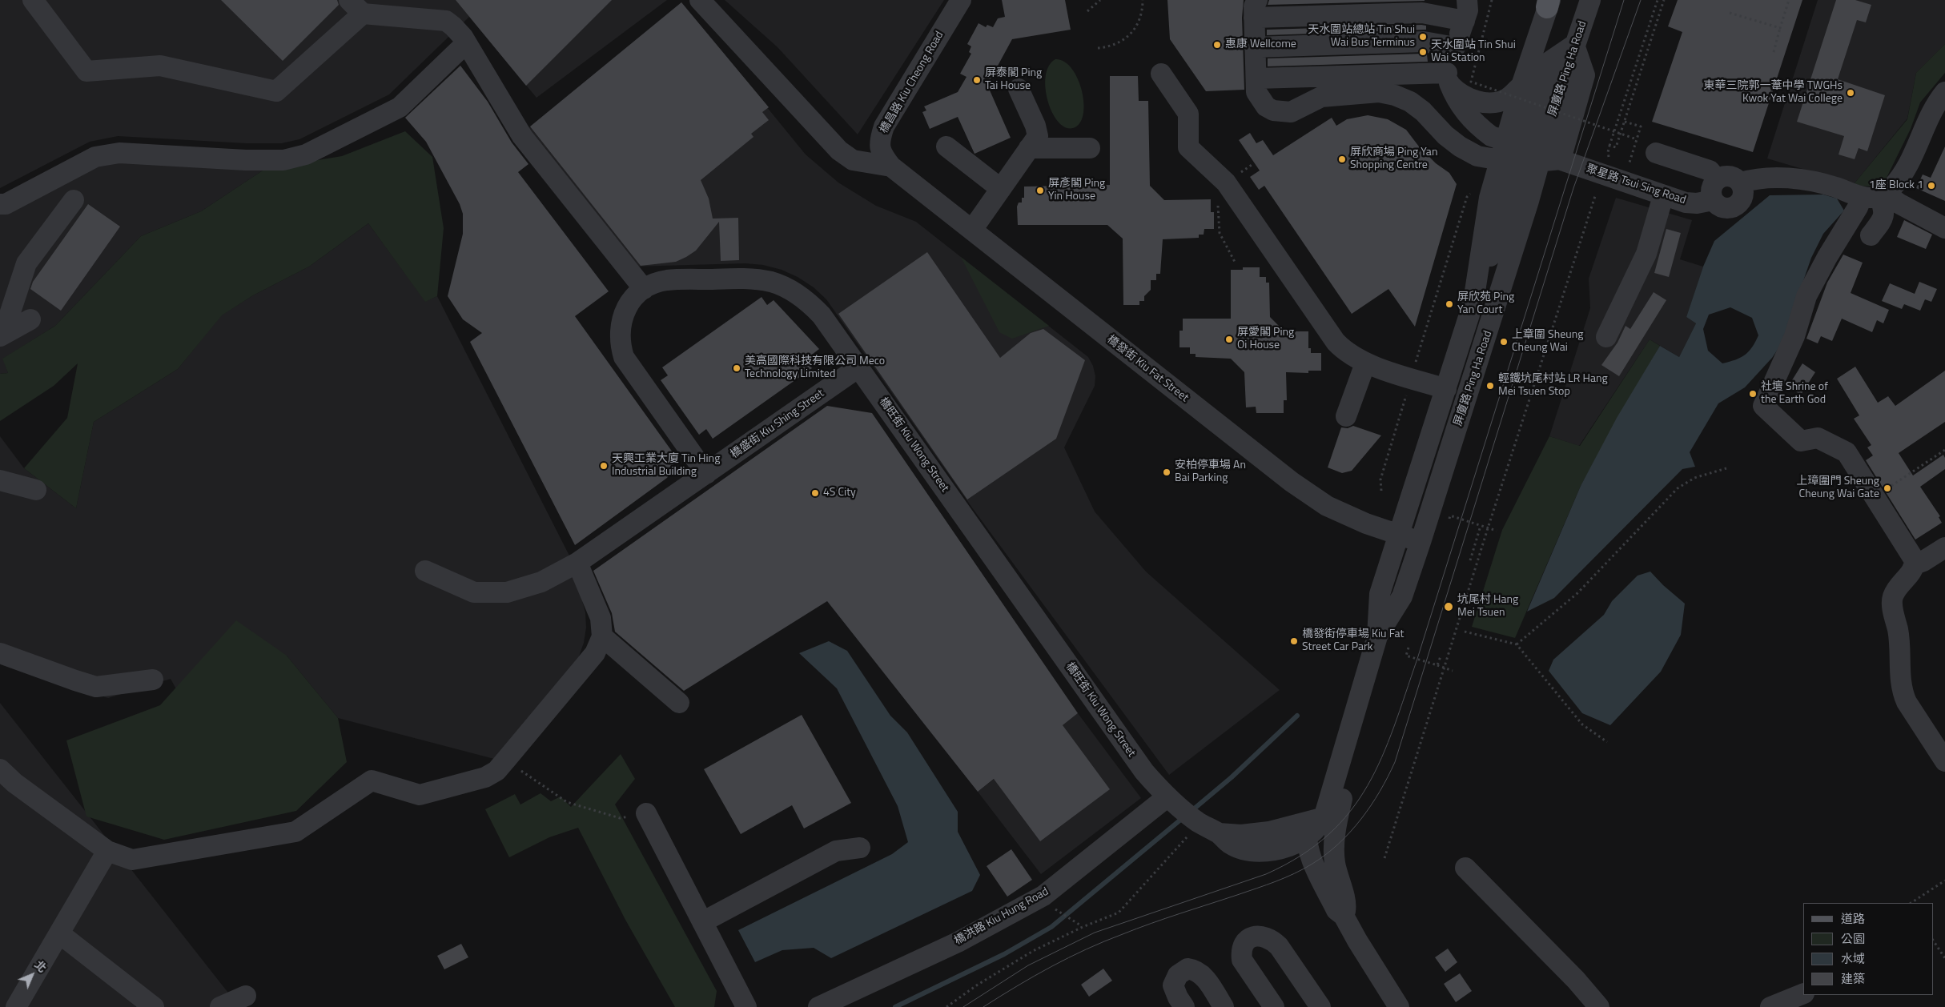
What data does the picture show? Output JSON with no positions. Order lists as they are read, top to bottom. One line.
{"streets":{"street":["屏廈路 Ping Ha Road","橋昌路 Kiu Cheong Road","聚星路 Tsui Sing Road","橋發街 Kiu Fat Street","橋盛街 Kiu Shing Street","橋旺街 Kiu Wong Street","橋洪路 Kiu Hung Road"]},"crossings":[["屏廈路 Ping Ha Road","聚星路 Tsui Sing Road"],["屏廈路 Ping Ha Road","橋發街 Kiu Fat Street"],["橋昌路 Kiu Cheong Road","橋發街 Kiu Fat Street"],["橋盛街 Kiu Shing Street","橋旺街 Kiu Wong Street"],["橋旺街 Kiu Wong Street","橋洪路 Kiu Hung Road"]],"places":["天水圍站總站 Tin Shui Wai Bus Terminus","惠康 Wellcome","天水圍站 Tin Shui Wai Station","屏泰閣 Ping Tai House","東華三院郭一葦中學 TWGHs Kwok Yat Wai College","屏欣商場 Ping Yan Shopping Centre","1座 Block 1","屏彥閣 Ping Yin House","屏欣苑 Ping Yan Court","屏愛閣 Ping Oi House","上章圍 Sheung Cheung Wai","美高國際科技有限公司 Meco Technology Limited","輕鐵坑尾村站 LR Hang Mei Tsuen Stop","社壇 Shrine of the Earth God","天興工業大廈 Tin Hing Industrial Building","安柏停車場 An Bai Parking","上璋圍門 Sheung Cheung Wai Gate","4S City","坑尾村 Hang Mei Tsuen","橋發街停車場 Kiu Fat Street Car Park"],"legend":["道路","公園","水域","建築"],"north":"top right"}
